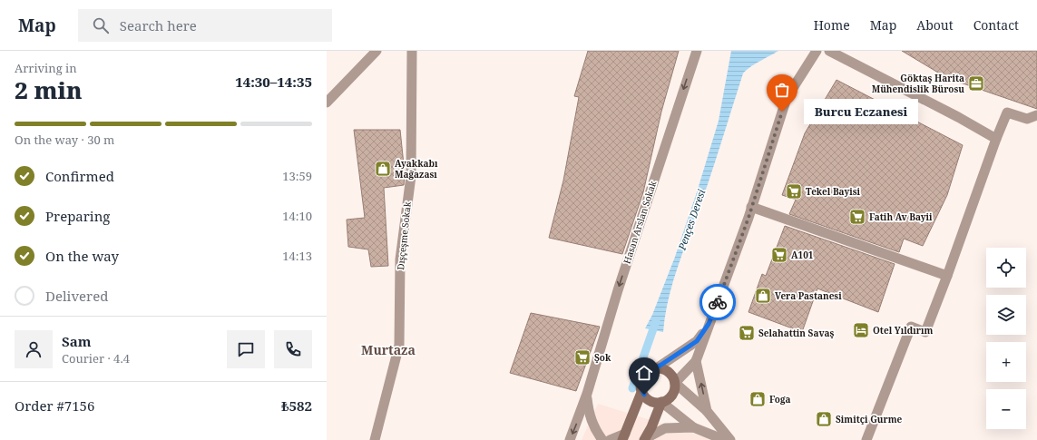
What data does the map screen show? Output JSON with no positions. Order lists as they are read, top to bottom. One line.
{"streets":{"street":["Hasan Arslan Sokak","Dışçeşme Sokak"]},"one_way":["Hasan Arslan Sokak"],"districts":["Murtaza"],"water":["Pençes Deresi"],"places":{"office":["Göktaş Harita Mühendislik Bürosu"],"other":["Burcu Eczanesi"],"shop":["Ayakkabı Mağazası","Vera Pastanesi","Foga","Simitçi Gurme"],"supermarket":["Tekel Bayisi","Fatih Av Bayii","A101","Selahattin Savaş","Şok"],"hotel":["Otel Yıldırım"]},"page":{"header":"Map","search":"Search here","nav":["Home","Map","About","Contact"],"heading":["2 min","Arriving in","14:30–14:35"],"panel":["Sam","Courier · 4.4","Order #7156","₺582"],"bubble":"Burcu Eczanesi","bar":"On the way · 30 m","list":[["Confirmed","13:59"],["Preparing","14:10"],["On the way","14:13"],"Delivered"],"map_buttons":["+","−"]}}
